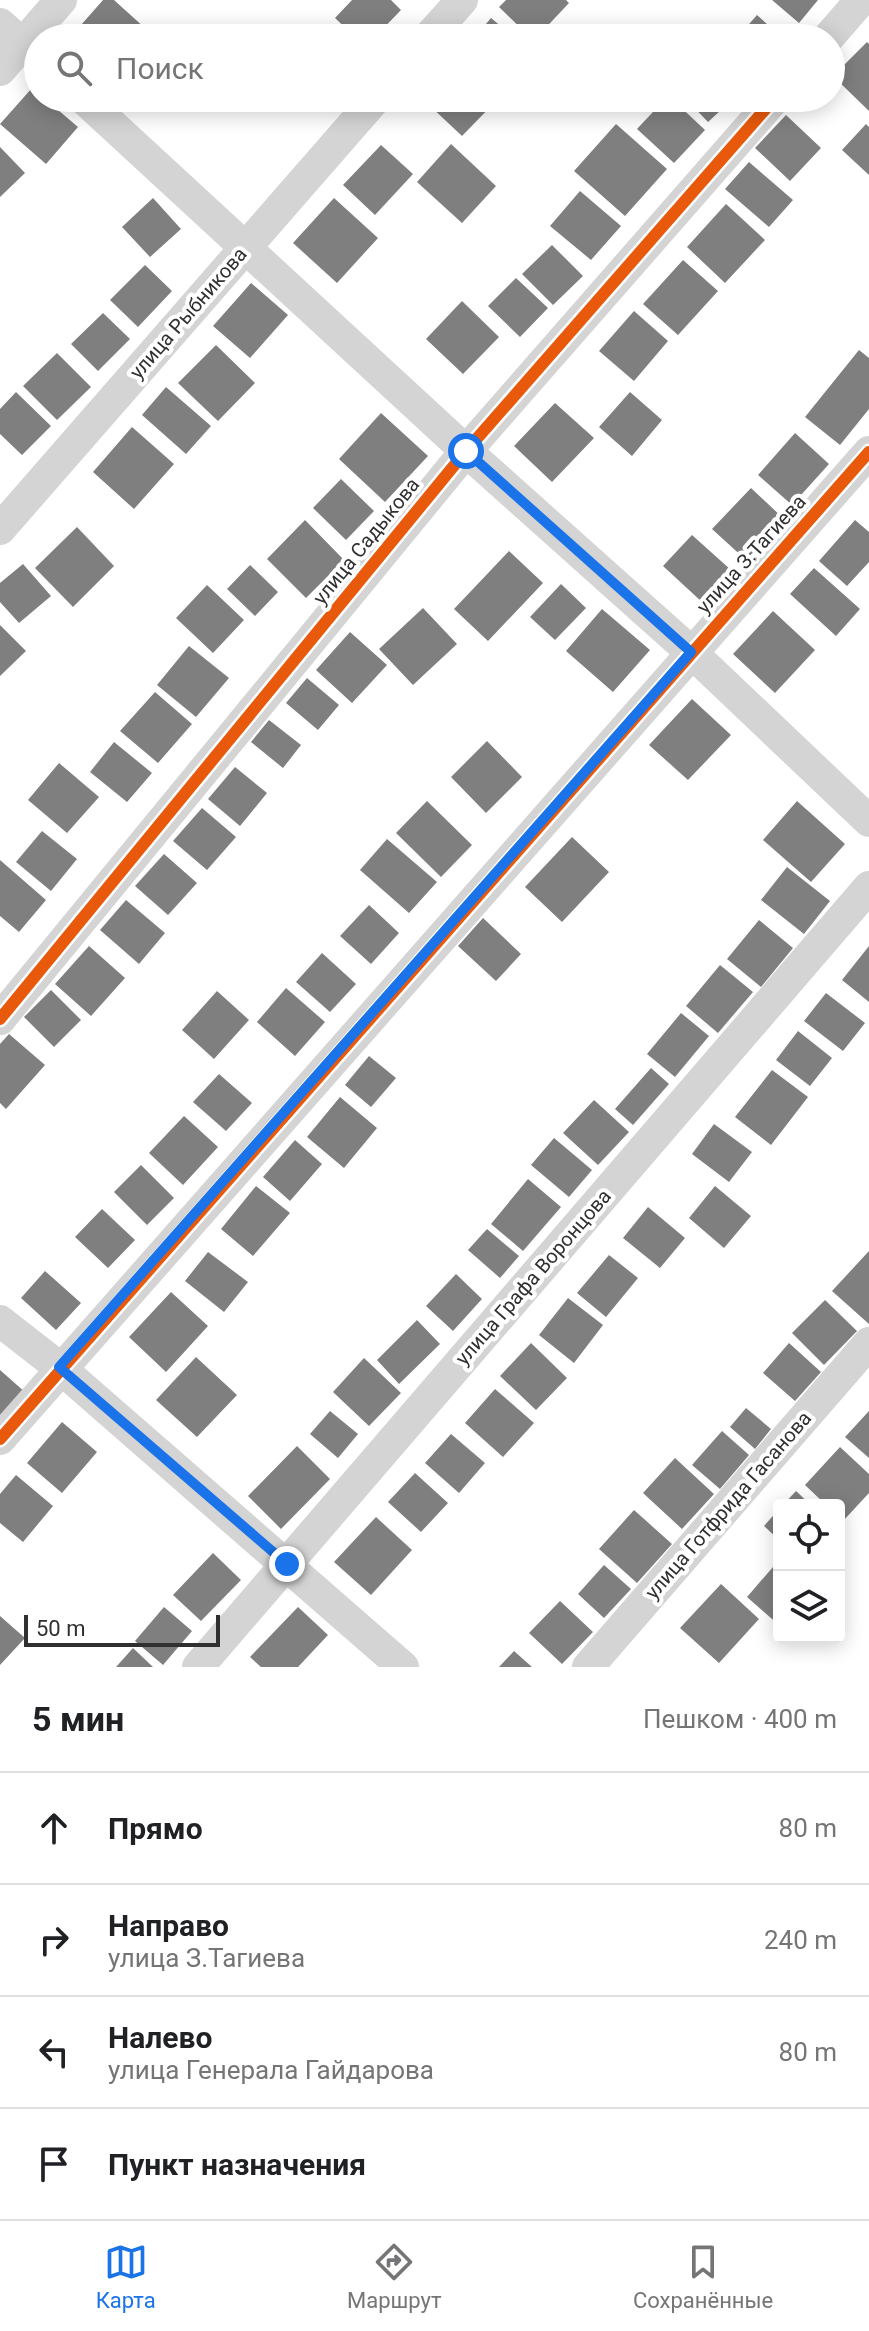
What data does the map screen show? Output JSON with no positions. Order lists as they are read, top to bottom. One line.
{"streets":{"street":["улица Рыбникова","улица Садыкова","улица З.Тагиева","улица Графа Воронцова","улица Готфрида Гасанова"]},"scale_bar":"50 m","page":{"search":"Поиск","scale":"50 m","heading":["5 мин","Пешком · 400 m"],"list":[["Прямо","80 m"],["Направо","улица З.Тагиева","240 m"],["Налево","улица Генерала Гайдарова","80 m"],"Пункт назначения"],"nav":["Карта","Маршрут","Сохранённые"]}}
